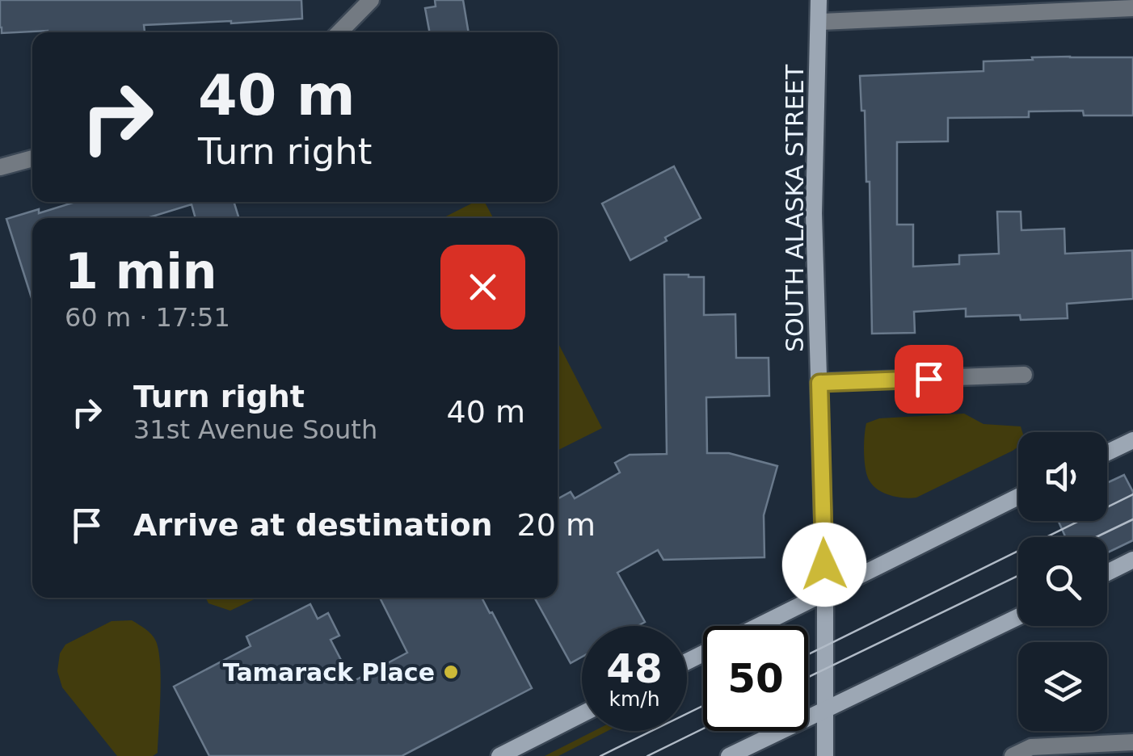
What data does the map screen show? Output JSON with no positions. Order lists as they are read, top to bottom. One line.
{"streets":{"main road":["SOUTH ALASKA STREET"]},"places":["Tamarack Place"],"page":{"turn":["40 m","Turn right"],"heading":["1 min","60 m · 17:51"],"list":[{"name":"Turn right","note":"31st Avenue South","value":"40 m"},{"name":"Arrive at destination","value":"20 m"}],"speed":"48 km/h","limit":"50"}}
